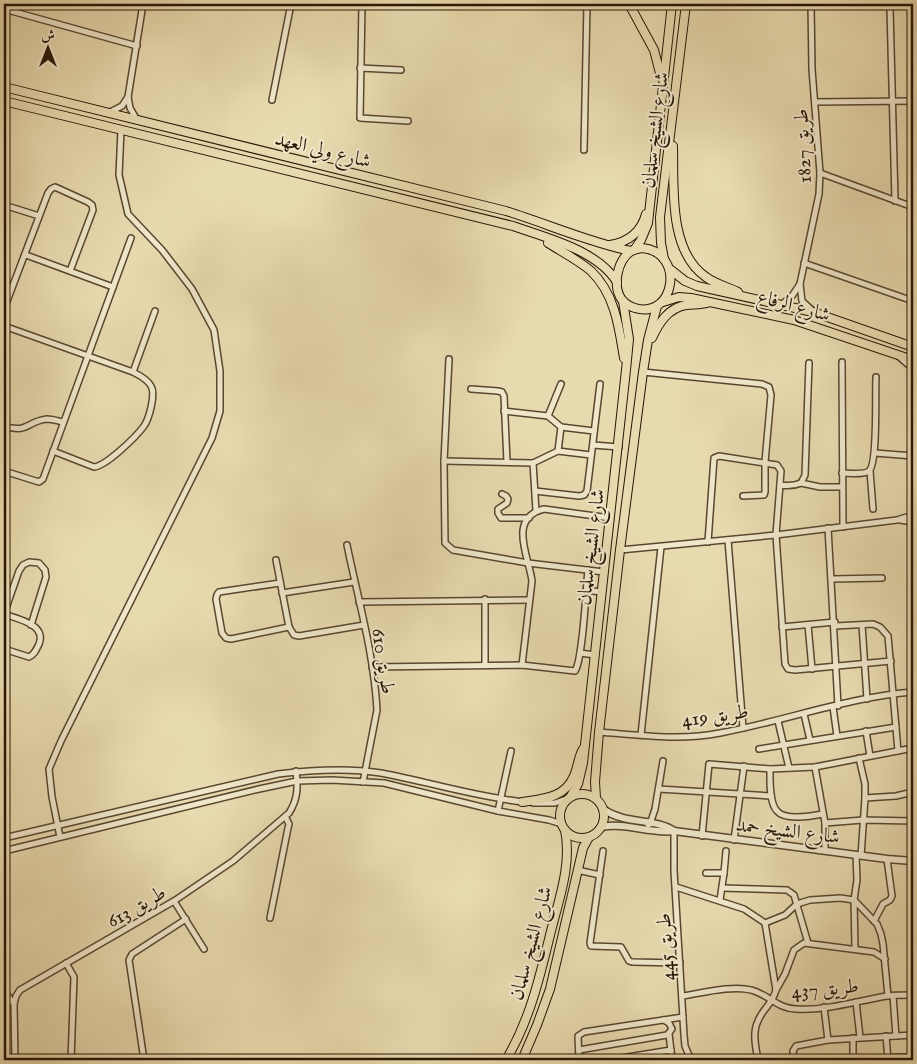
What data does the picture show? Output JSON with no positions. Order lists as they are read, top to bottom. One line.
{"streets":{"main road":["شارع الشيخ سلمان","شارع ولي العهد","شارع الرفاع"],"street":["طريق 1827","طريق 610","طريق 419","شارع الشيخ حمد","طريق 613","طريق 445","طريق 437"]},"crossings":[["شارع الشيخ سلمان","شارع ولي العهد"],["شارع الشيخ سلمان","شارع الرفاع"],["شارع الشيخ سلمان","طريق 419"],["شارع الشيخ سلمان","شارع الشيخ حمد"],["طريق 1827","شارع الرفاع"],["شارع ولي العهد","شارع الرفاع"],["شارع الشيخ حمد","طريق 445"],["طريق 445","طريق 437"]],"north":"top"}
